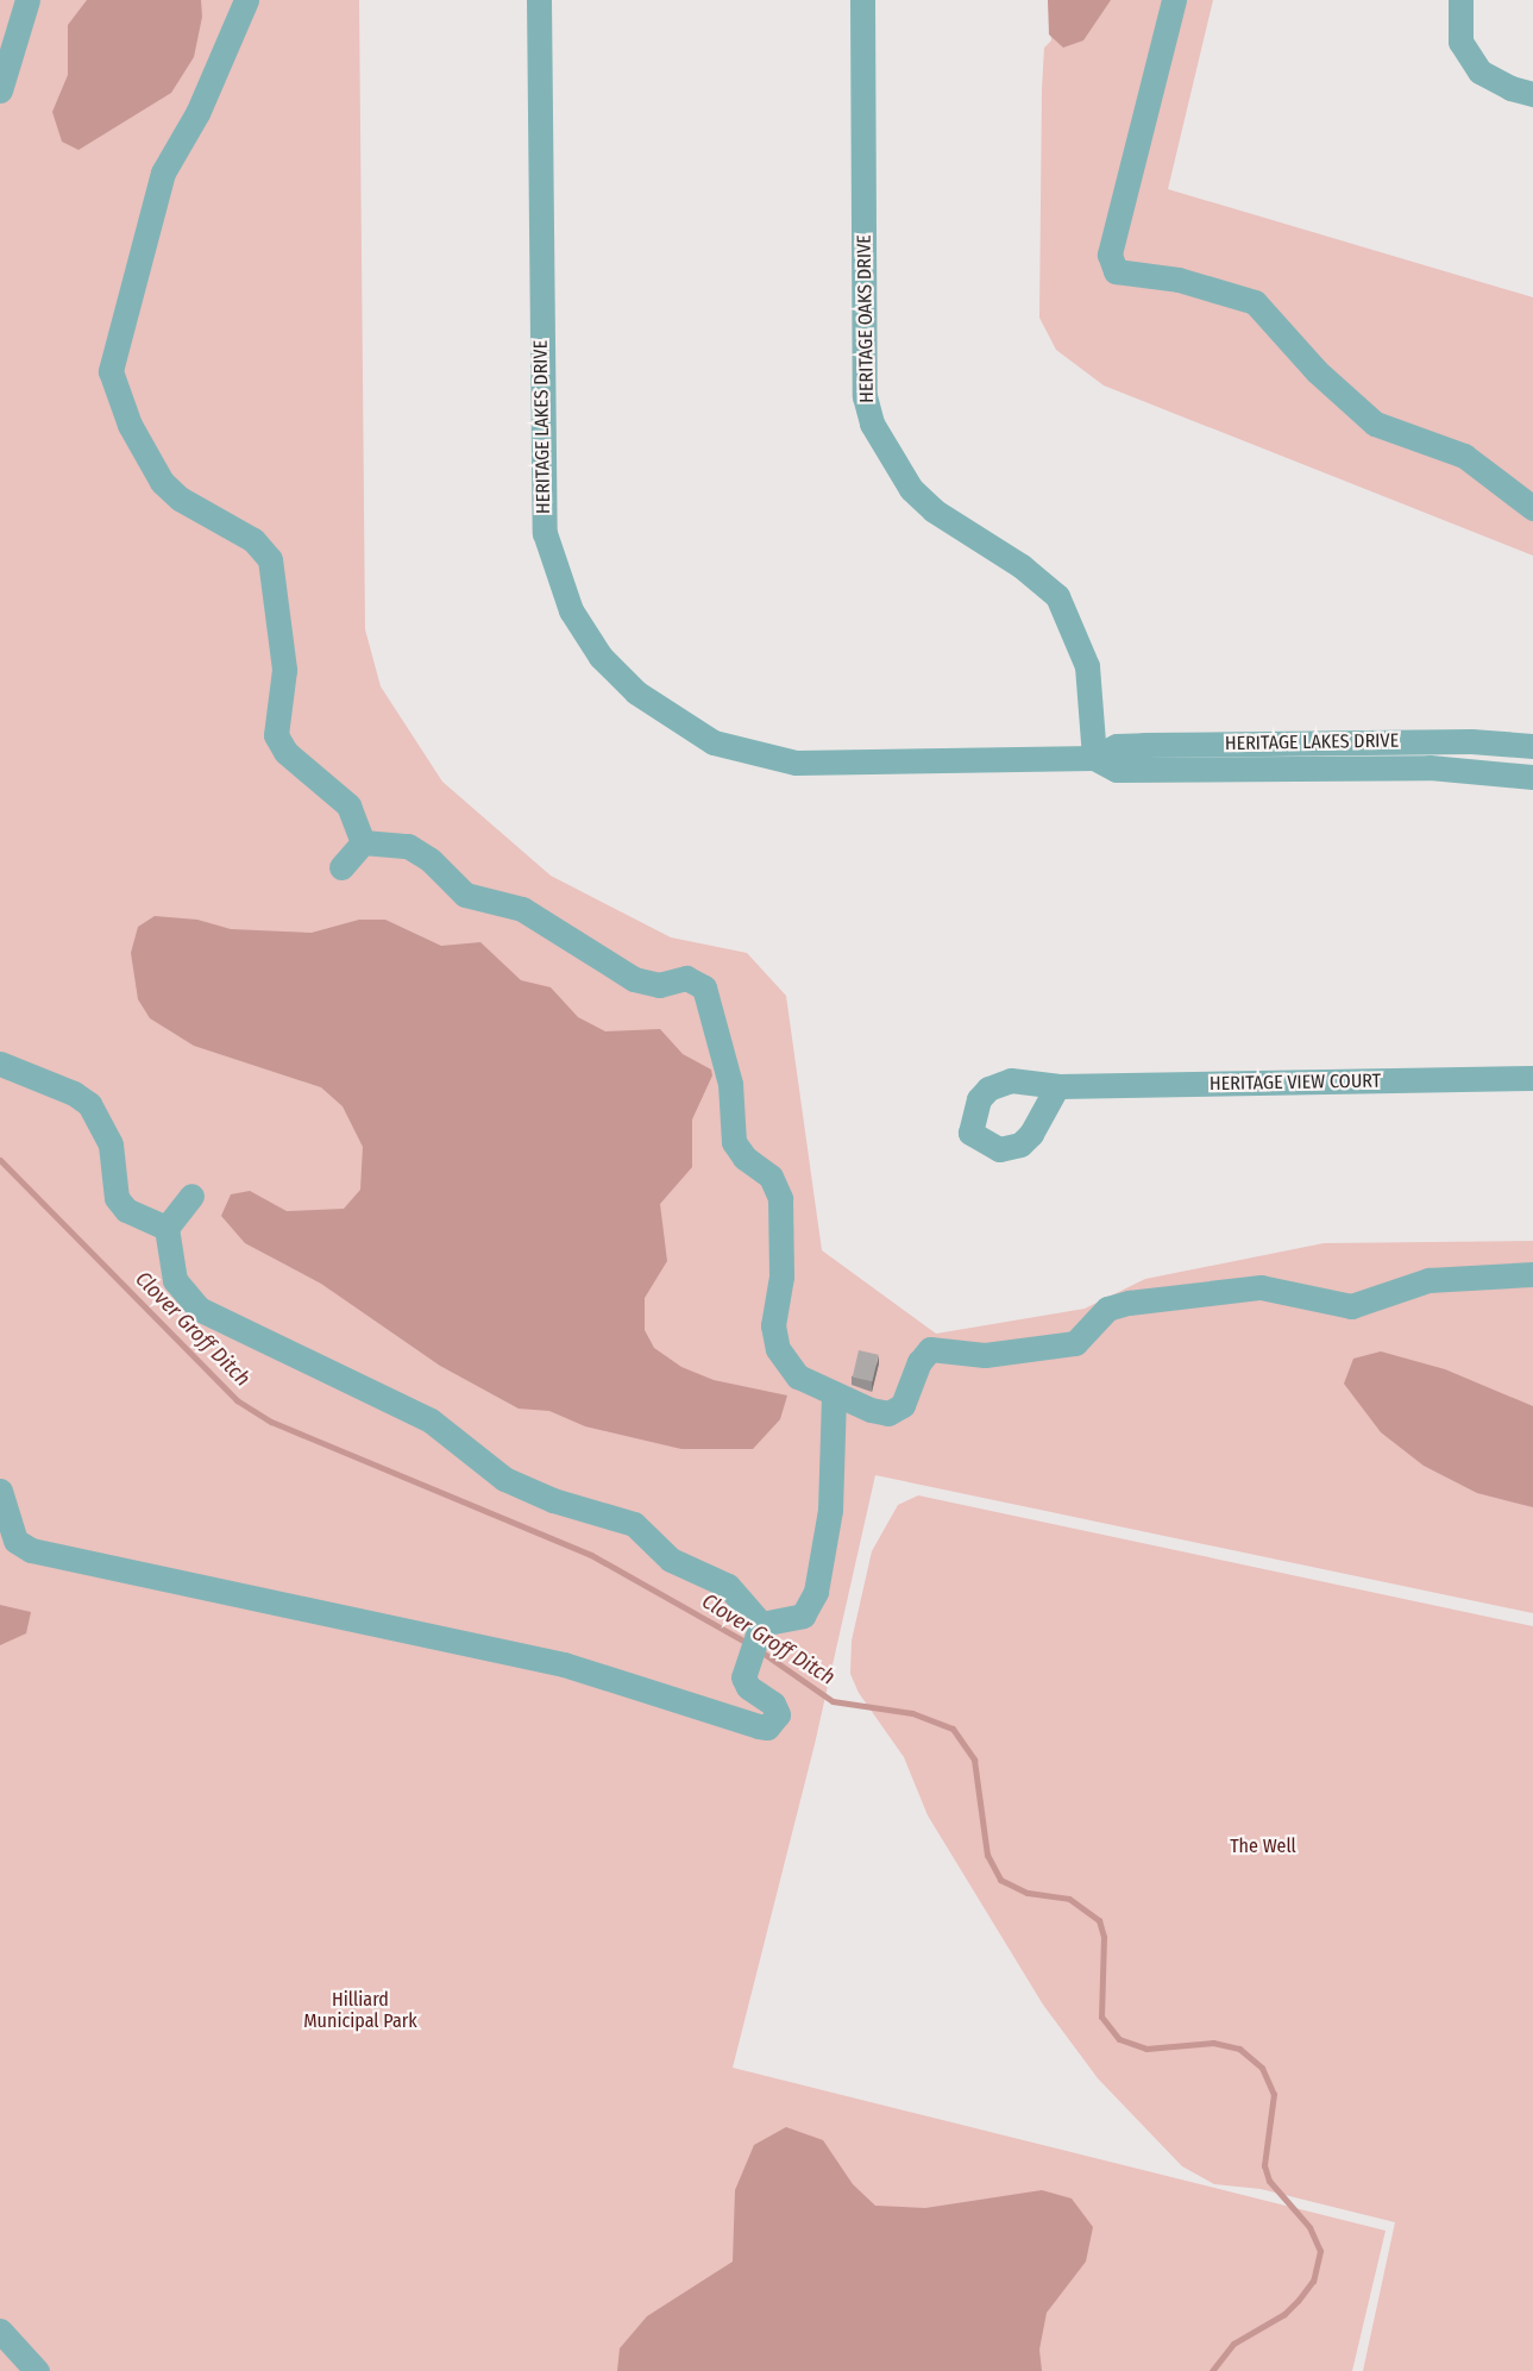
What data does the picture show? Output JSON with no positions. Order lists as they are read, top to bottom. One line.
{"streets":{"street":["HERITAGE OAKS DRIVE","HERITAGE LAKES DRIVE","HERITAGE VIEW COURT"]},"crossings":[["HERITAGE OAKS DRIVE","HERITAGE LAKES DRIVE"]],"water":["Clover Groff Ditch"],"parks":["The Well","Hilliard Municipal Park"]}
